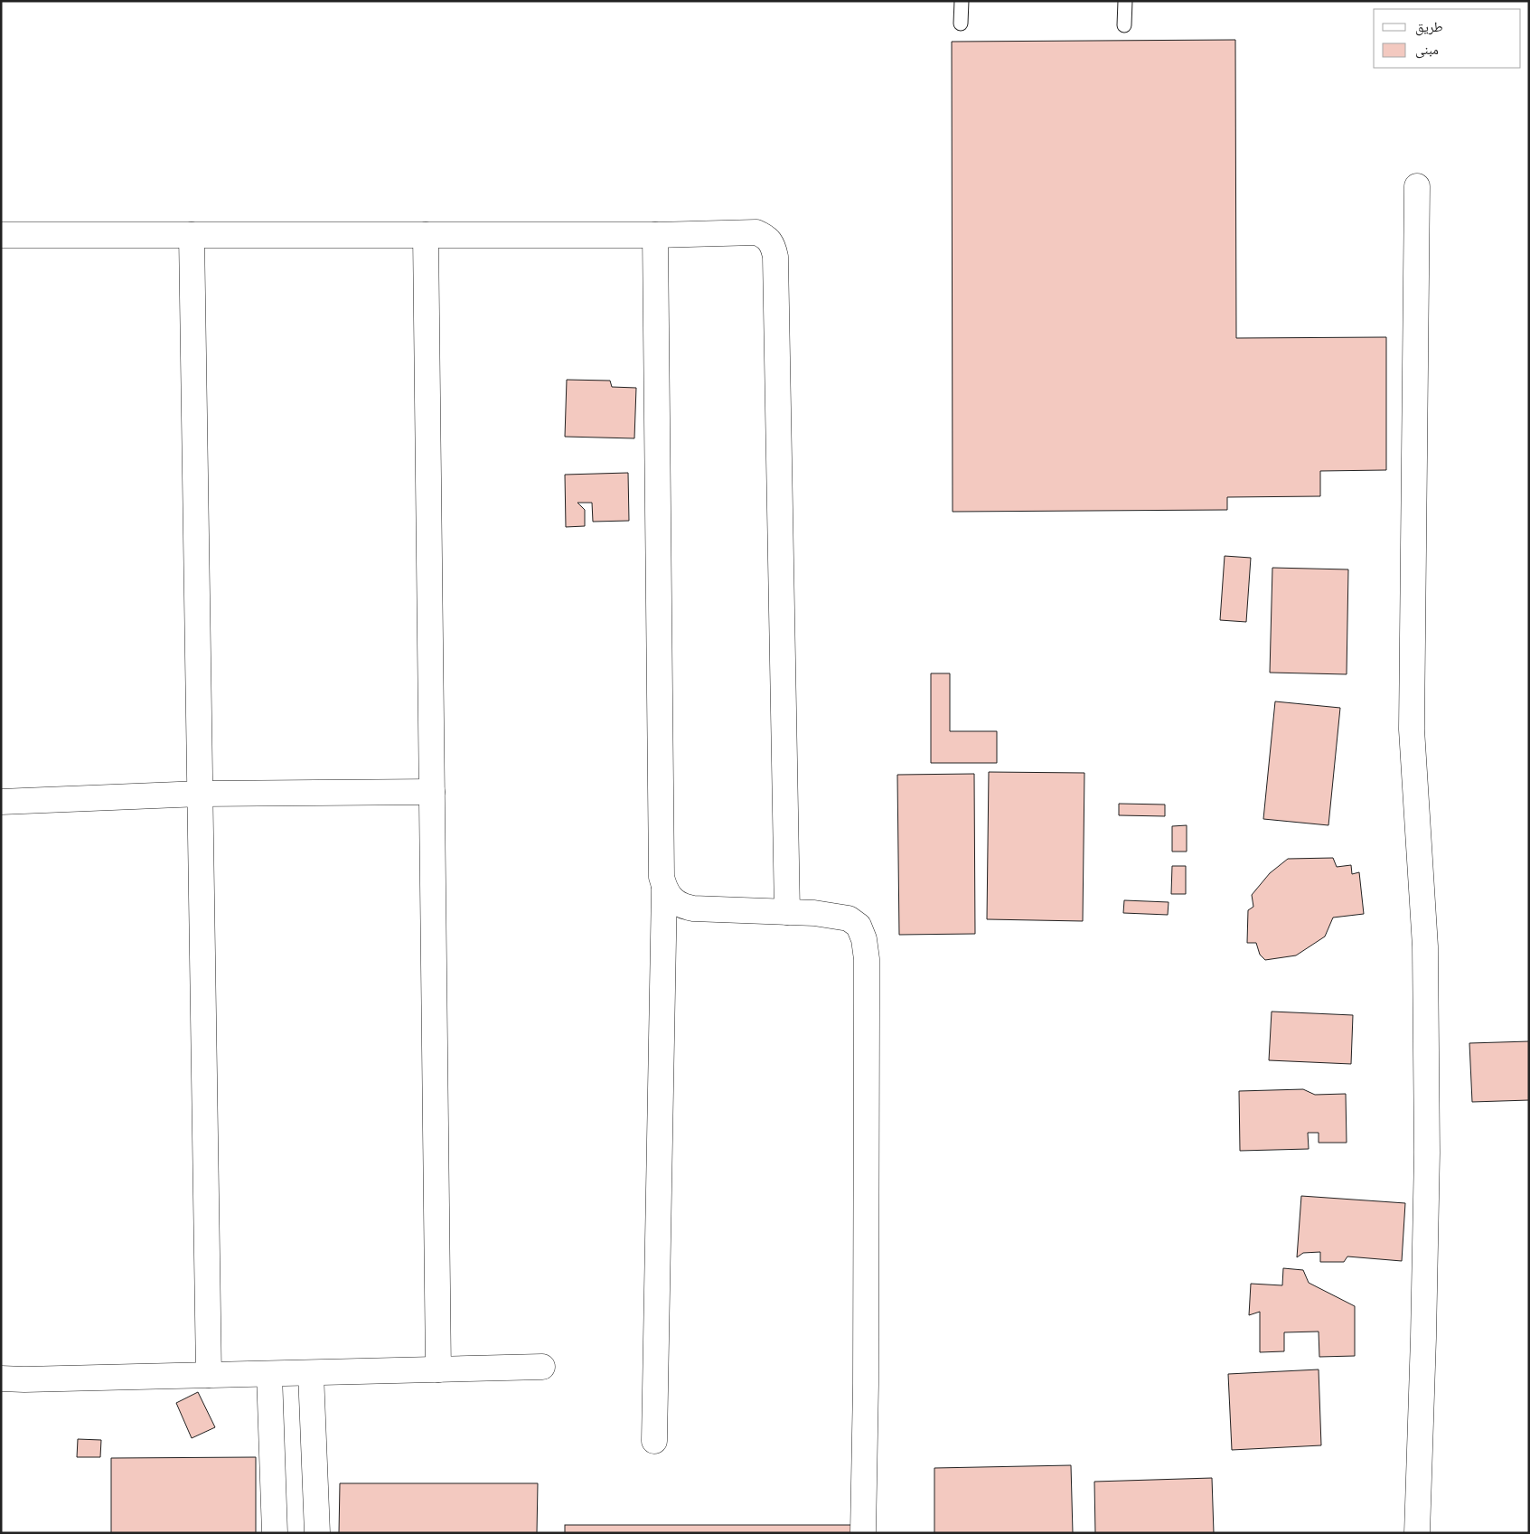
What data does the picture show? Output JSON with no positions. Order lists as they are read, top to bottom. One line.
{"legend":["طريق","مبنى"]}
